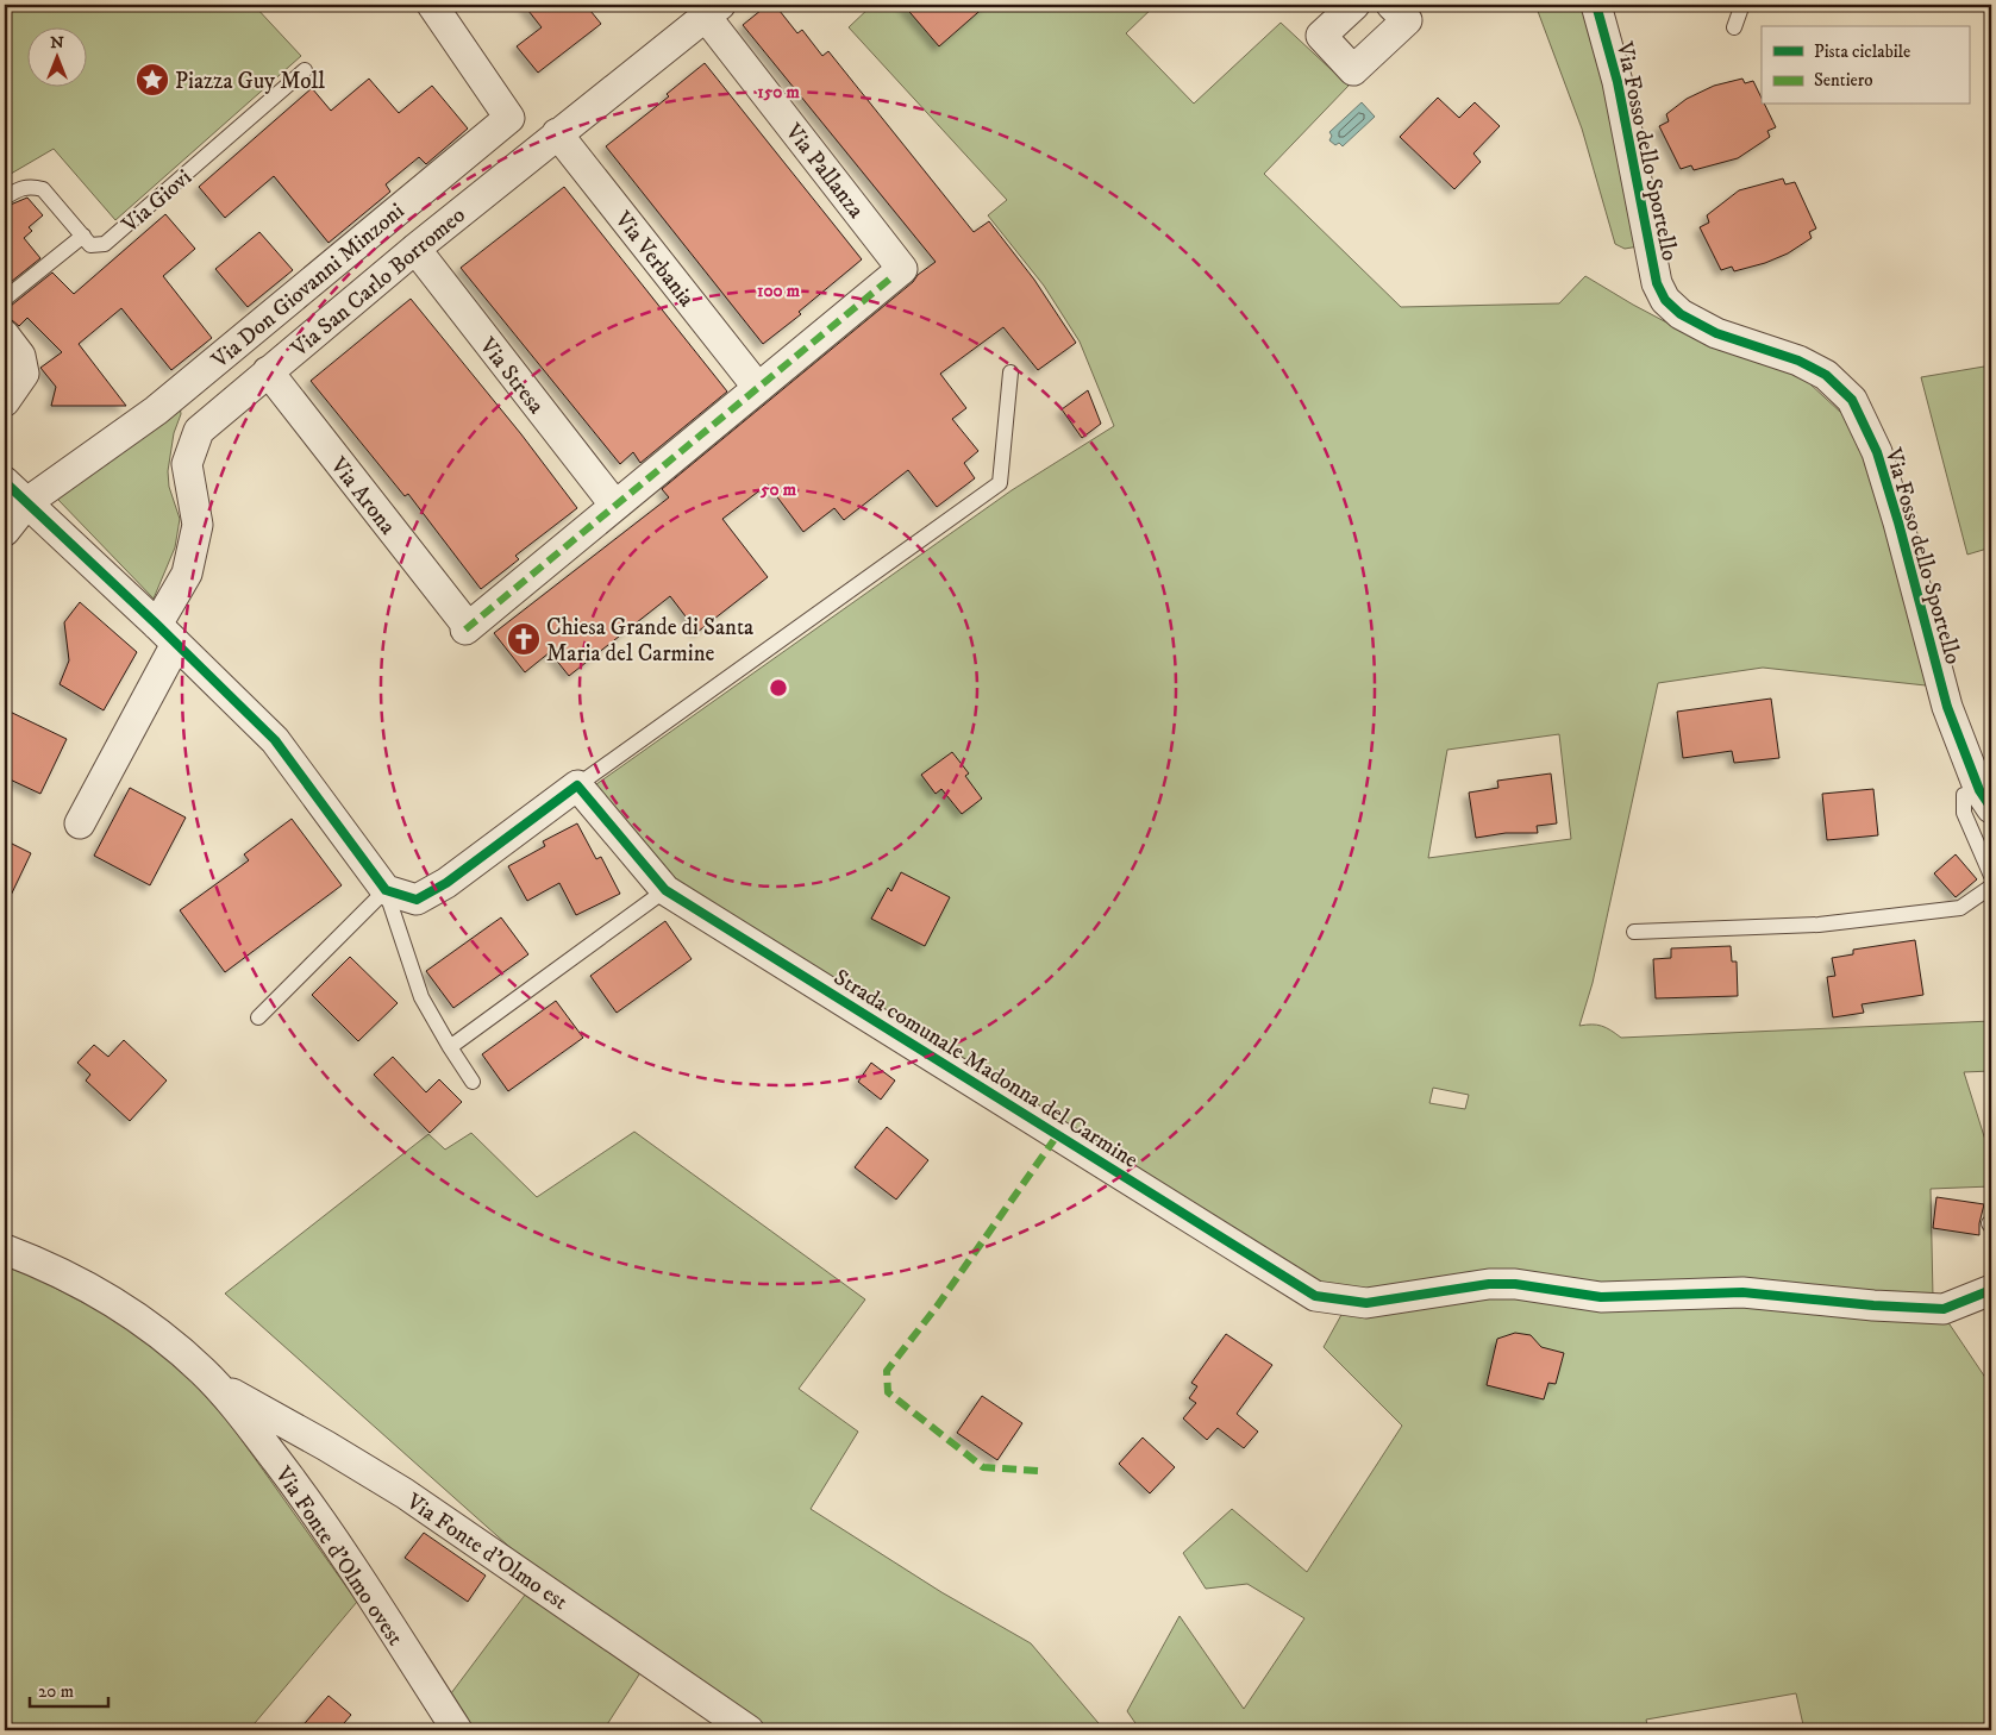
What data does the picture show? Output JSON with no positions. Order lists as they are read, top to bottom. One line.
{"streets":{"street":["Via Fosso dello Sportello","Via Pallanza","Via Verbania","Via San Carlo Borromeo","Via Don Giovanni Minzoni","Via Stresa","Via Arona","Strada comunale Madonna del Carmine","Via Fonte d'Olmo est","Via Fonte d'Olmo ovest"],"lane":["Via Giovi"]},"crossings":[["Via Pallanza","Via Verbania"],["Via Pallanza","Via San Carlo Borromeo"],["Via Verbania","Via San Carlo Borromeo"],["Via San Carlo Borromeo","Via Stresa"],["Via San Carlo Borromeo","Via Arona"],["Via Stresa","Via Arona"],["Via Fonte d'Olmo est","Via Fonte d'Olmo ovest"]],"places":{"place":["Piazza Guy Moll"],"church":["Chiesa Grande di Santa Maria del Carmine"]},"legend":["Pista ciclabile","Sentiero"],"scale_bar":"20 m","north":"top","rings":["150 m","100 m","50 m"]}
